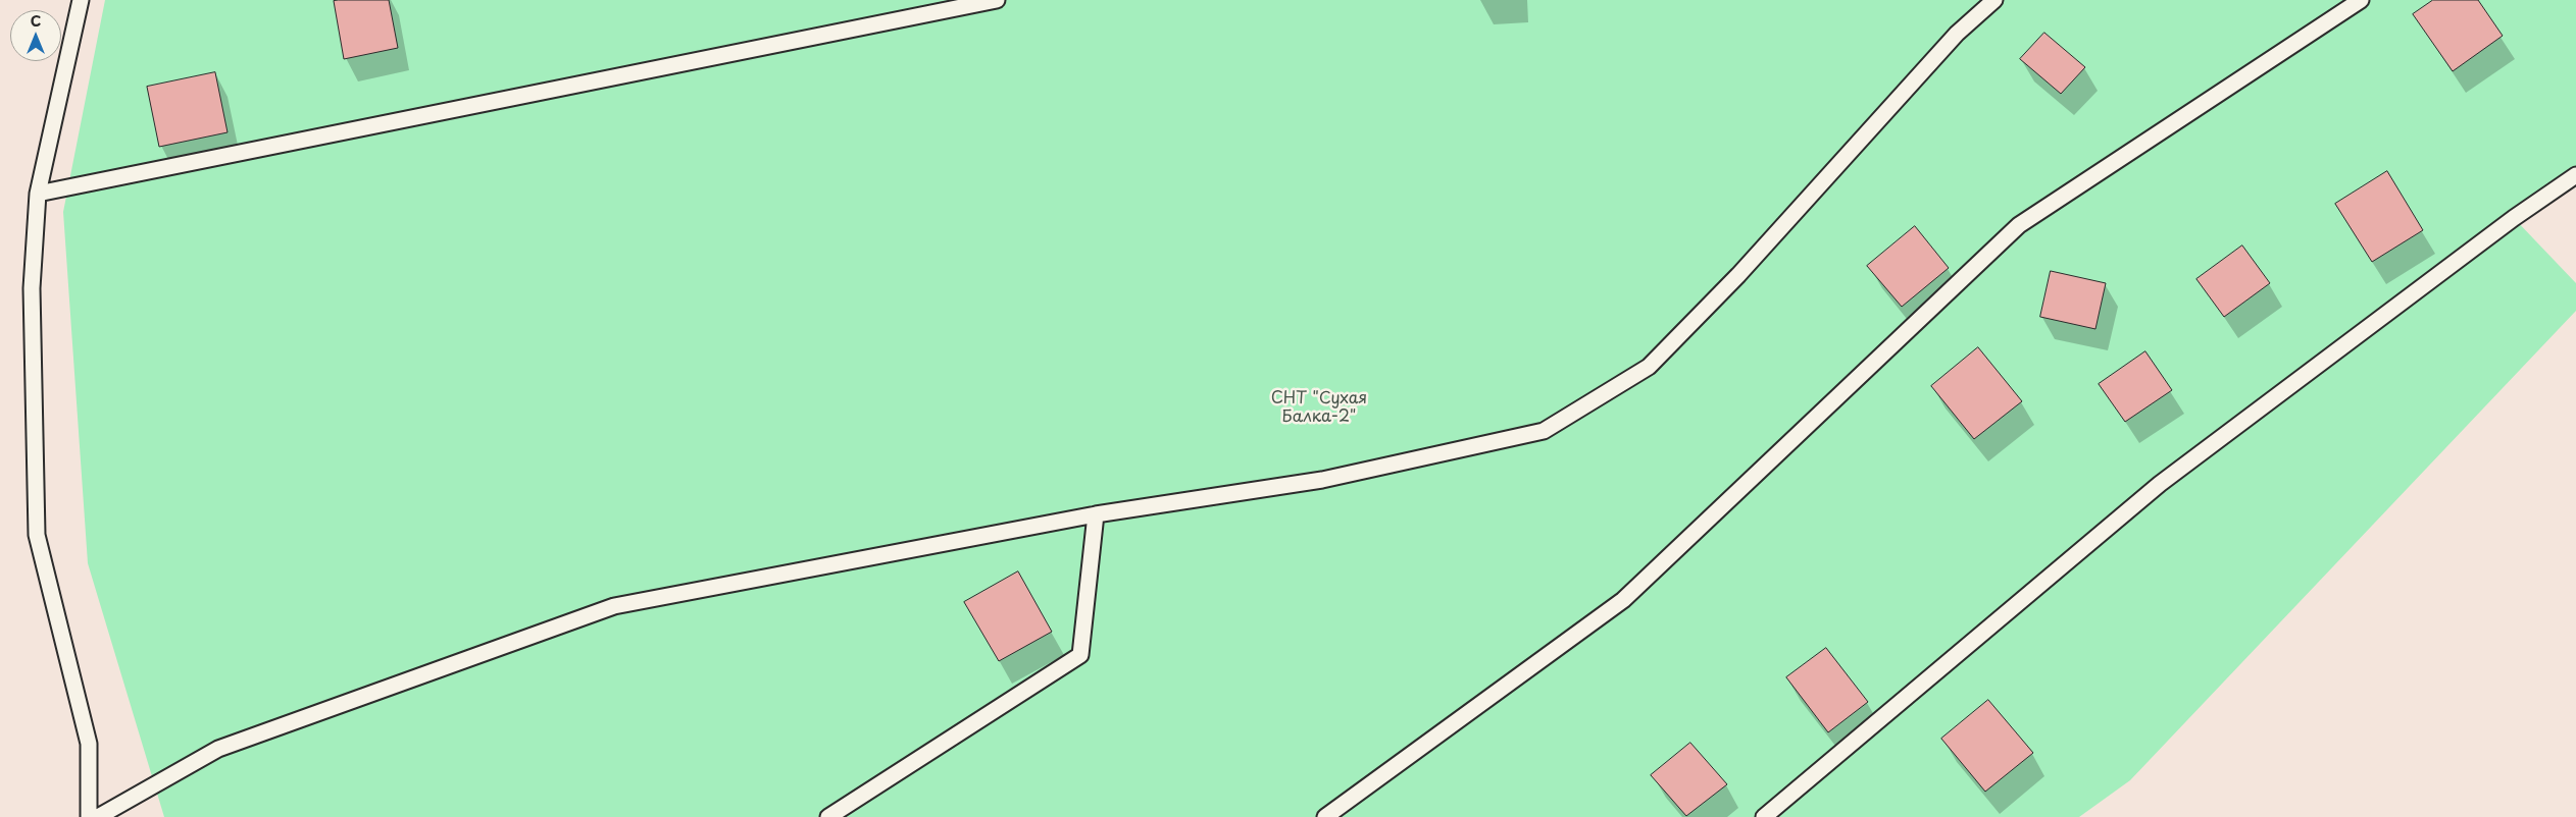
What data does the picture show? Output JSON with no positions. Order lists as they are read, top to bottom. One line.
{"parks":["СНТ \"Сухая Балка-2\""],"north":"top"}
